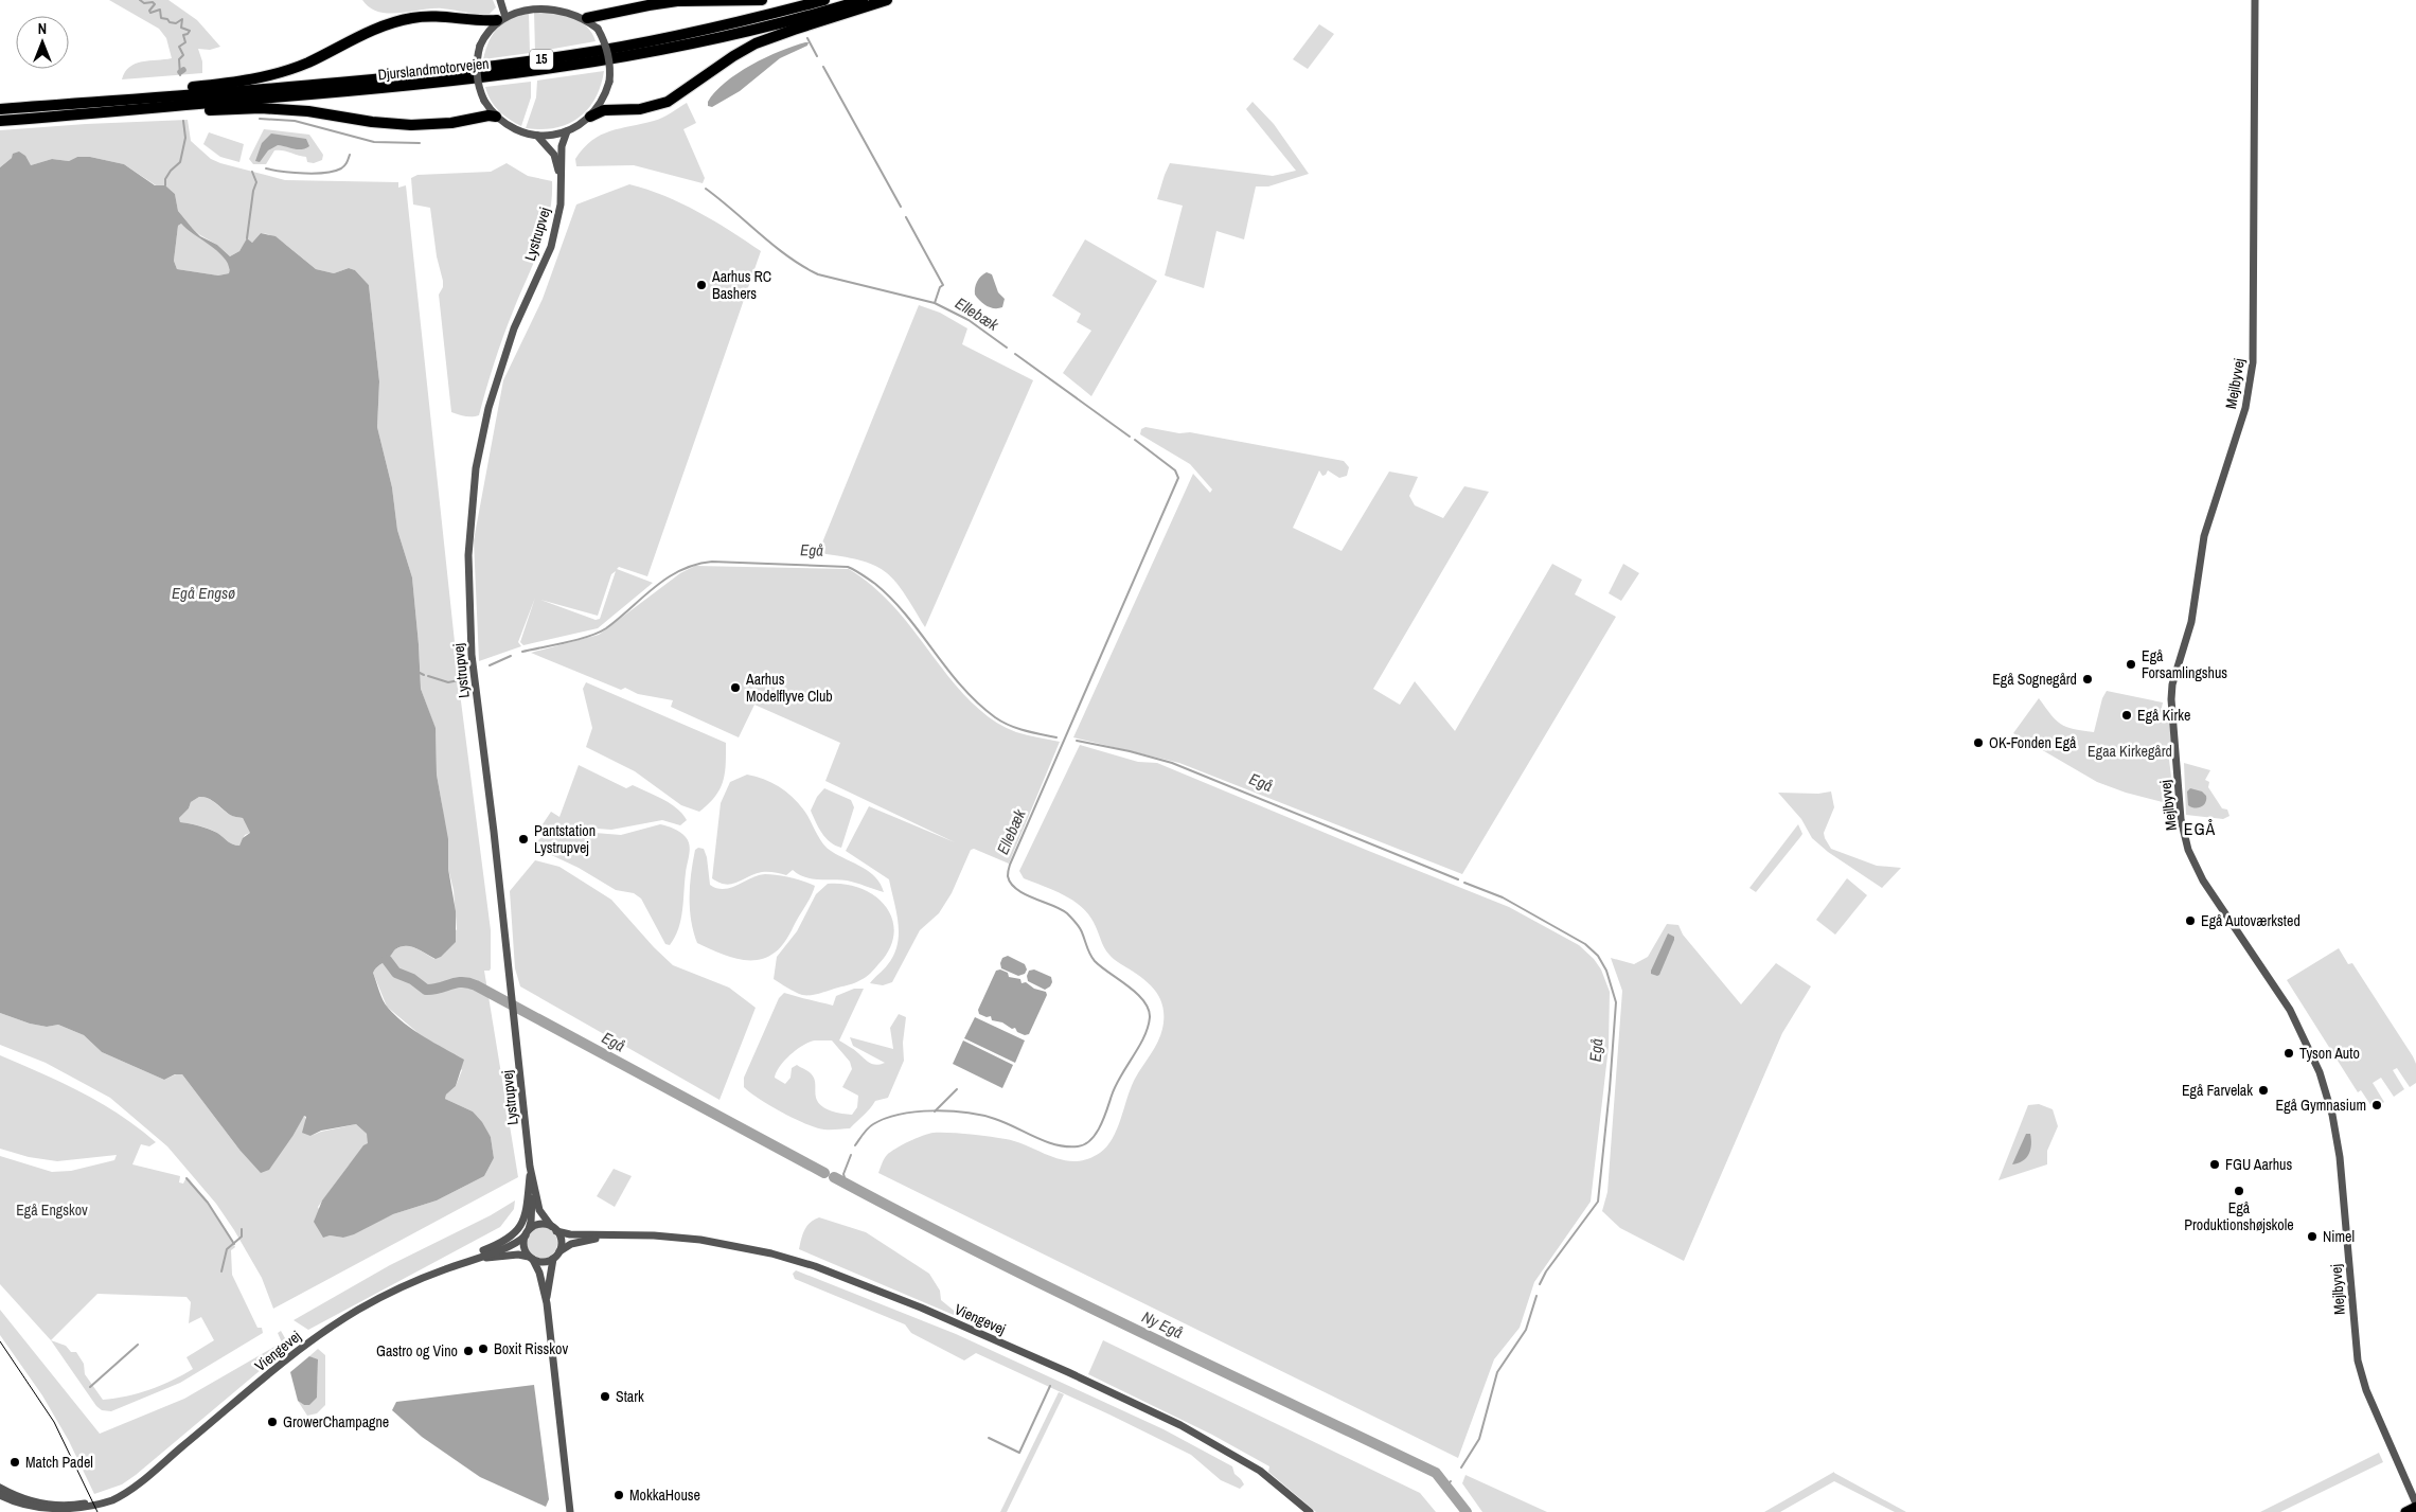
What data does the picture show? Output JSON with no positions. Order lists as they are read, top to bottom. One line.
{"streets":{"highway":["15","Djurslandmotorvejen"],"street":["Lystrupvej","Mejlbyvej","Viengevej"]},"crossings":[["Lystrupvej","Viengevej"]],"districts":["EGÅ"],"water":["Ellebæk","Egå","Egå Engsø","Ny Egå"],"parks":["Egaa Kirkegård","Egå Engskov"],"places":["Aarhus RC Bashers","Egå Forsamlingshus","Egå Sognegård","Aarhus Modelflyve Club","Egå Kirke","OK-Fonden Egå","Pantstation Lystrupvej","Egå Autoværksted","Tyson Auto","Egå Farvelak","Egå Gymnasium","FGU Aarhus","Egå Produktionshøjskole","Nimel","Boxit Risskov","Gastro og Vino","Stark","GrowerChampagne","Match Padel","MokkaHouse"],"north":"top"}
